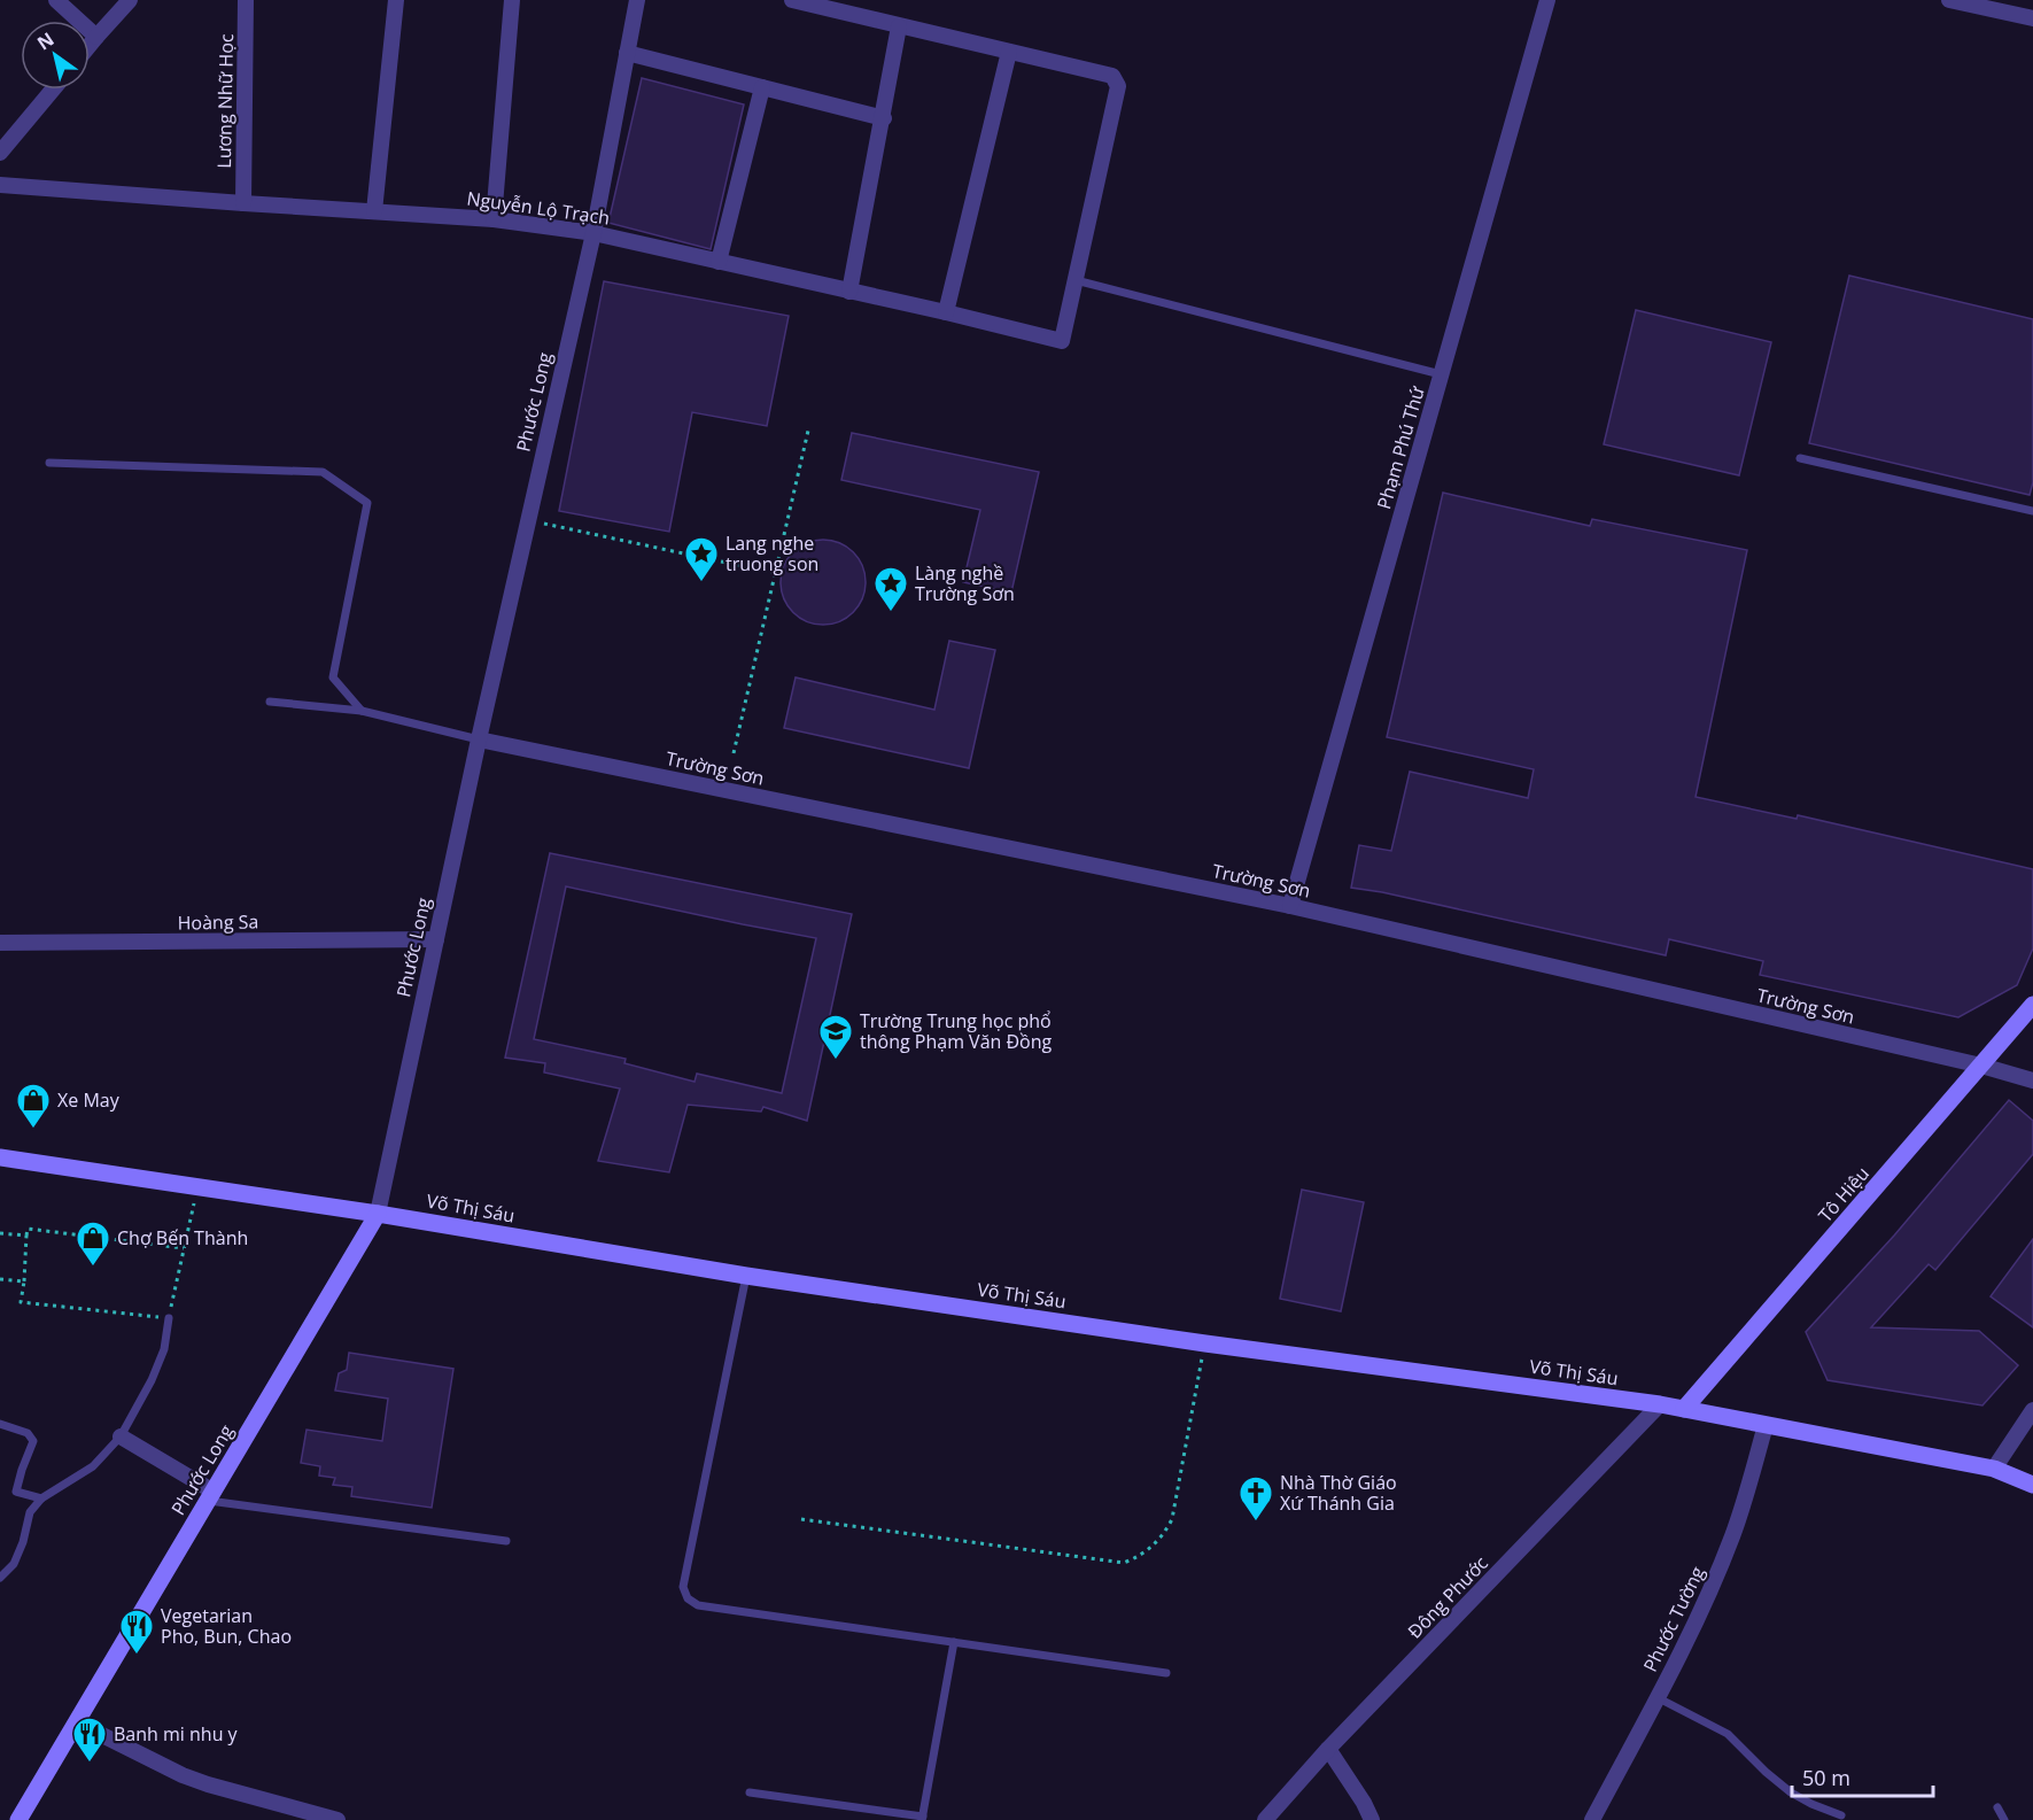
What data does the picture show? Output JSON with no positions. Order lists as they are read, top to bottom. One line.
{"streets":{"main road":["Phước Long","Tô Hiệu","Võ Thị Sáu"],"street":["Lương Nhữ Học","Nguyễn Lộ Trạch","Phạm Phú Thứ","Trường Sơn","Hoàng Sa","Đông Phước","Phước Tường"]},"crossings":[["Lương Nhữ Học","Nguyễn Lộ Trạch"],["Nguyễn Lộ Trạch","Phước Long"],["Phước Long","Trường Sơn"],["Phước Long","Hoàng Sa"],["Phước Long","Võ Thị Sáu"],["Phạm Phú Thứ","Trường Sơn"],["Trường Sơn","Tô Hiệu"],["Tô Hiệu","Võ Thị Sáu"],["Võ Thị Sáu","Đông Phước"],["Võ Thị Sáu","Phước Tường"]],"places":{"place":["Lang nghe truong son","Làng nghề Trường Sơn"],"school or university":["Trường Trung học phổ thông Phạm Văn Đồng"],"shop":["Xe May","Chợ Bến Thành"],"church":["Nhà Thờ Giáo Xứ Thánh Gia"],"restaurant":["Vegetarian Pho, Bun, Chao","Banh mi nhu y"]},"scale_bar":"50 m","north":"top left"}
